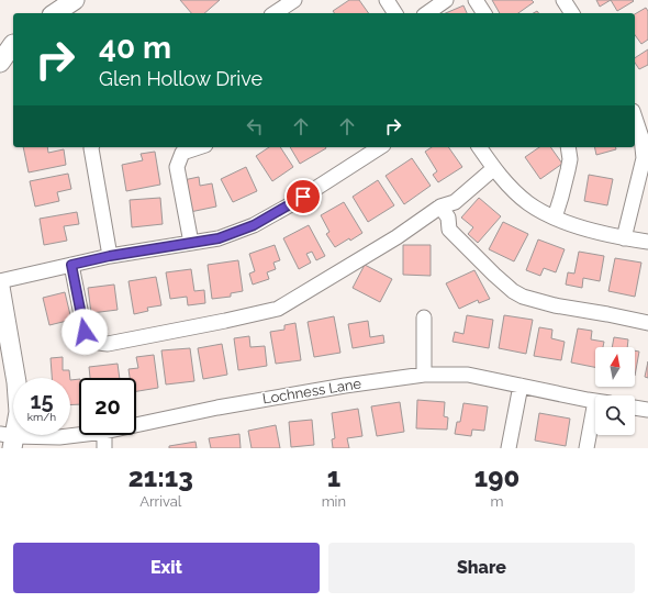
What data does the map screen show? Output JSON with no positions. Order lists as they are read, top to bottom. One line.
{"streets":{"street":["Lochness Lane"]},"north":"top","page":{"turn":["40 m","Glen Hollow Drive"],"speed":"15 km/h","limit":"20","eta":["21:13","Arrival","1","min","190","m"],"buttons":["Exit","Share"]}}
